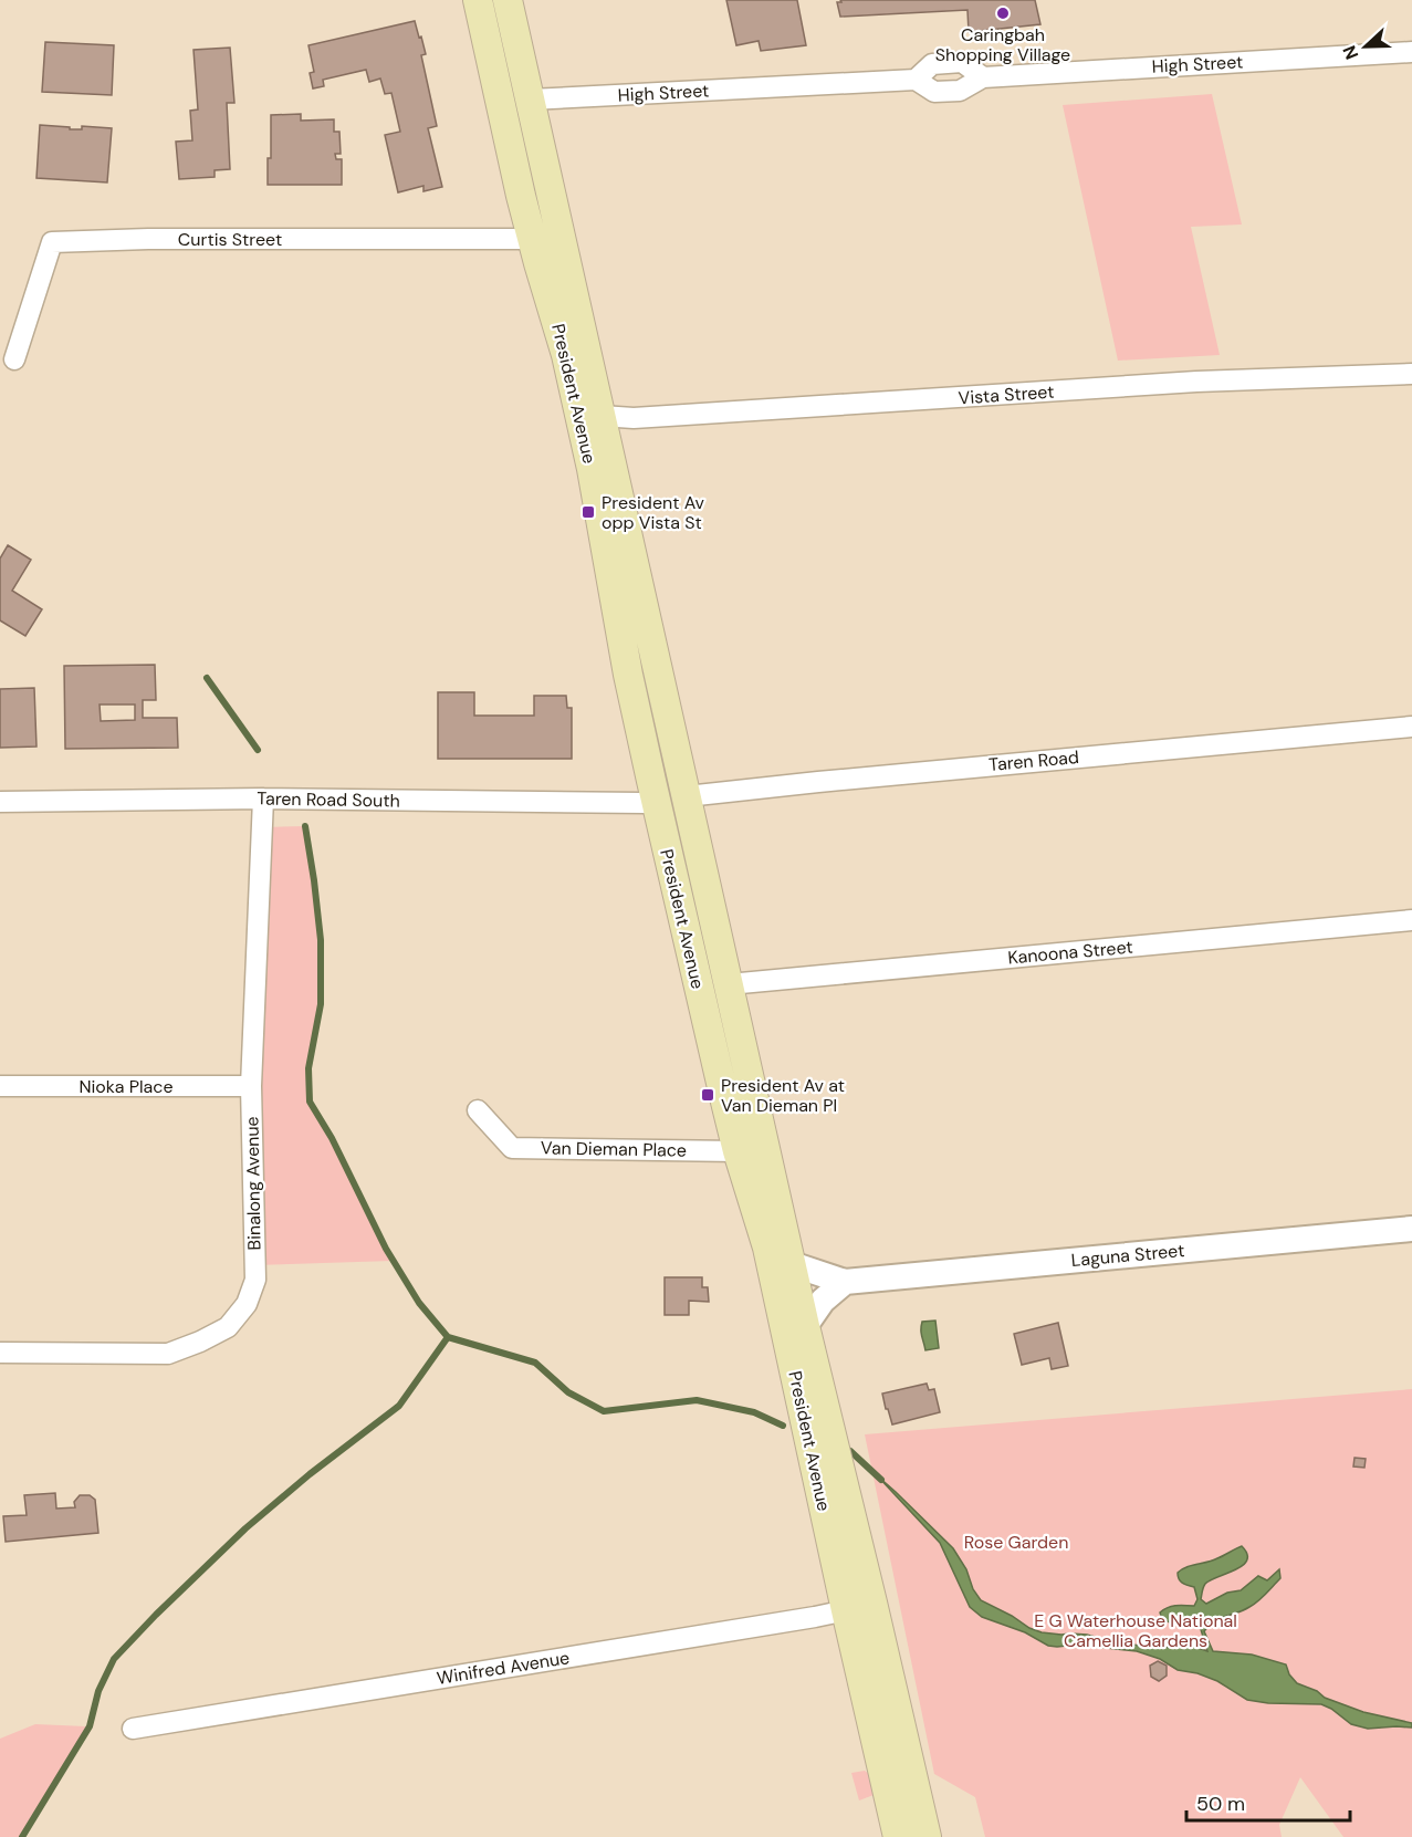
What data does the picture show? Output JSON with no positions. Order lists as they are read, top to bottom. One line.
{"streets":{"main road":["President Avenue","Taren Road"],"street":["High Street","Curtis Street","Vista Street","Taren Road South","Kanoona Street","Nioka Place","Van Dieman Place","Binalong Avenue","Laguna Street","Winifred Avenue"]},"crossings":[["High Street","President Avenue"],["Curtis Street","President Avenue"],["President Avenue","Vista Street"],["President Avenue","Taren Road"],["President Avenue","Taren Road South"],["President Avenue","Kanoona Street"],["President Avenue","Van Dieman Place"],["President Avenue","Laguna Street"],["President Avenue","Winifred Avenue"],["Taren Road","Taren Road South"],["Taren Road South","Binalong Avenue"],["Nioka Place","Binalong Avenue"]],"parks":["Rose Garden","E G Waterhouse National Camellia Gardens"],"places":{"other":["Caringbah Shopping Village"],"transit":["President Av opp Vista St","President Av at Van Dieman Pl"]},"scale_bar":"50 m","north":"left"}
